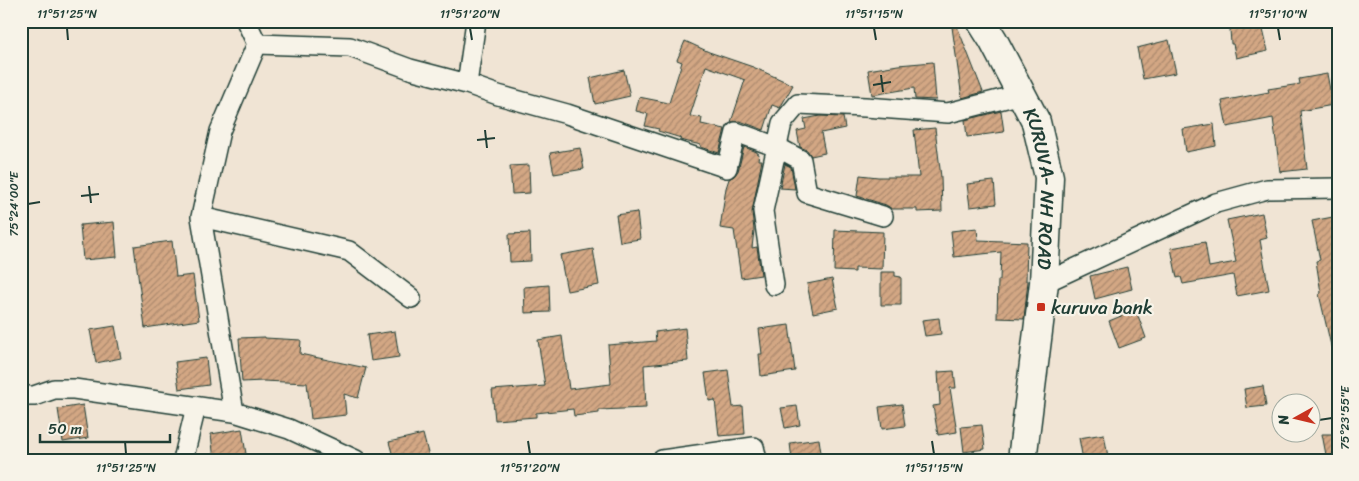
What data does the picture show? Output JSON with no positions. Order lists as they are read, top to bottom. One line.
{"streets":{"main road":["KURUVA- NH ROAD"]},"places":{"transit":["kuruva bank"]},"scale_bar":"50 m","north":"left","coordinates":["11°51'25\"N","11°51'20\"N","11°51'15\"N","11°51'10\"N","75°24'00\"E","75°23'55\"E"]}
